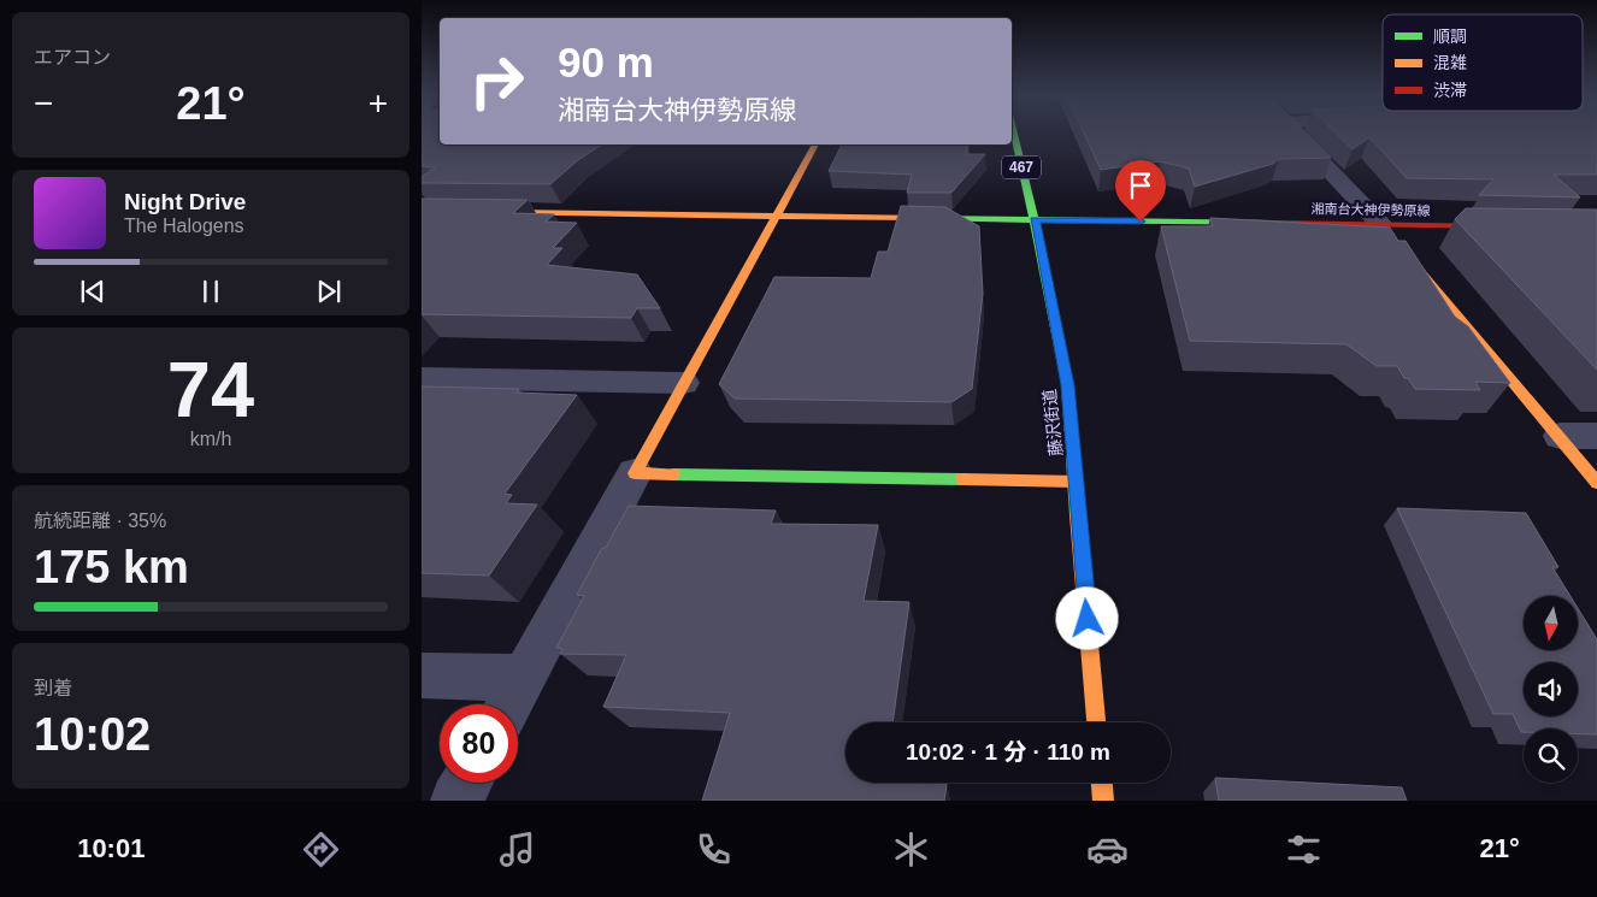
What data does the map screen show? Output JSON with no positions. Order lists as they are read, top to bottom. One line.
{"streets":{"main road":["467","湘南台大神伊勢原線","藤沢街道"]},"crossings":[["湘南台大神伊勢原線","藤沢街道"]],"legend":["順調","混雑","渋滞"],"north":"bottom","page":{"tile":["エアコン",["74","km/h"],["航続距離 · 35%","175 km"],["到着","10:02"]],"turn":["90 m","湘南台大神伊勢原線"],"heat":["−","21°","+"],"song":["Night Drive","The Halogens"],"limit":"80","trip":"10:02 · 1 分 · 110 m","tabs":["10:01","21°"]}}
